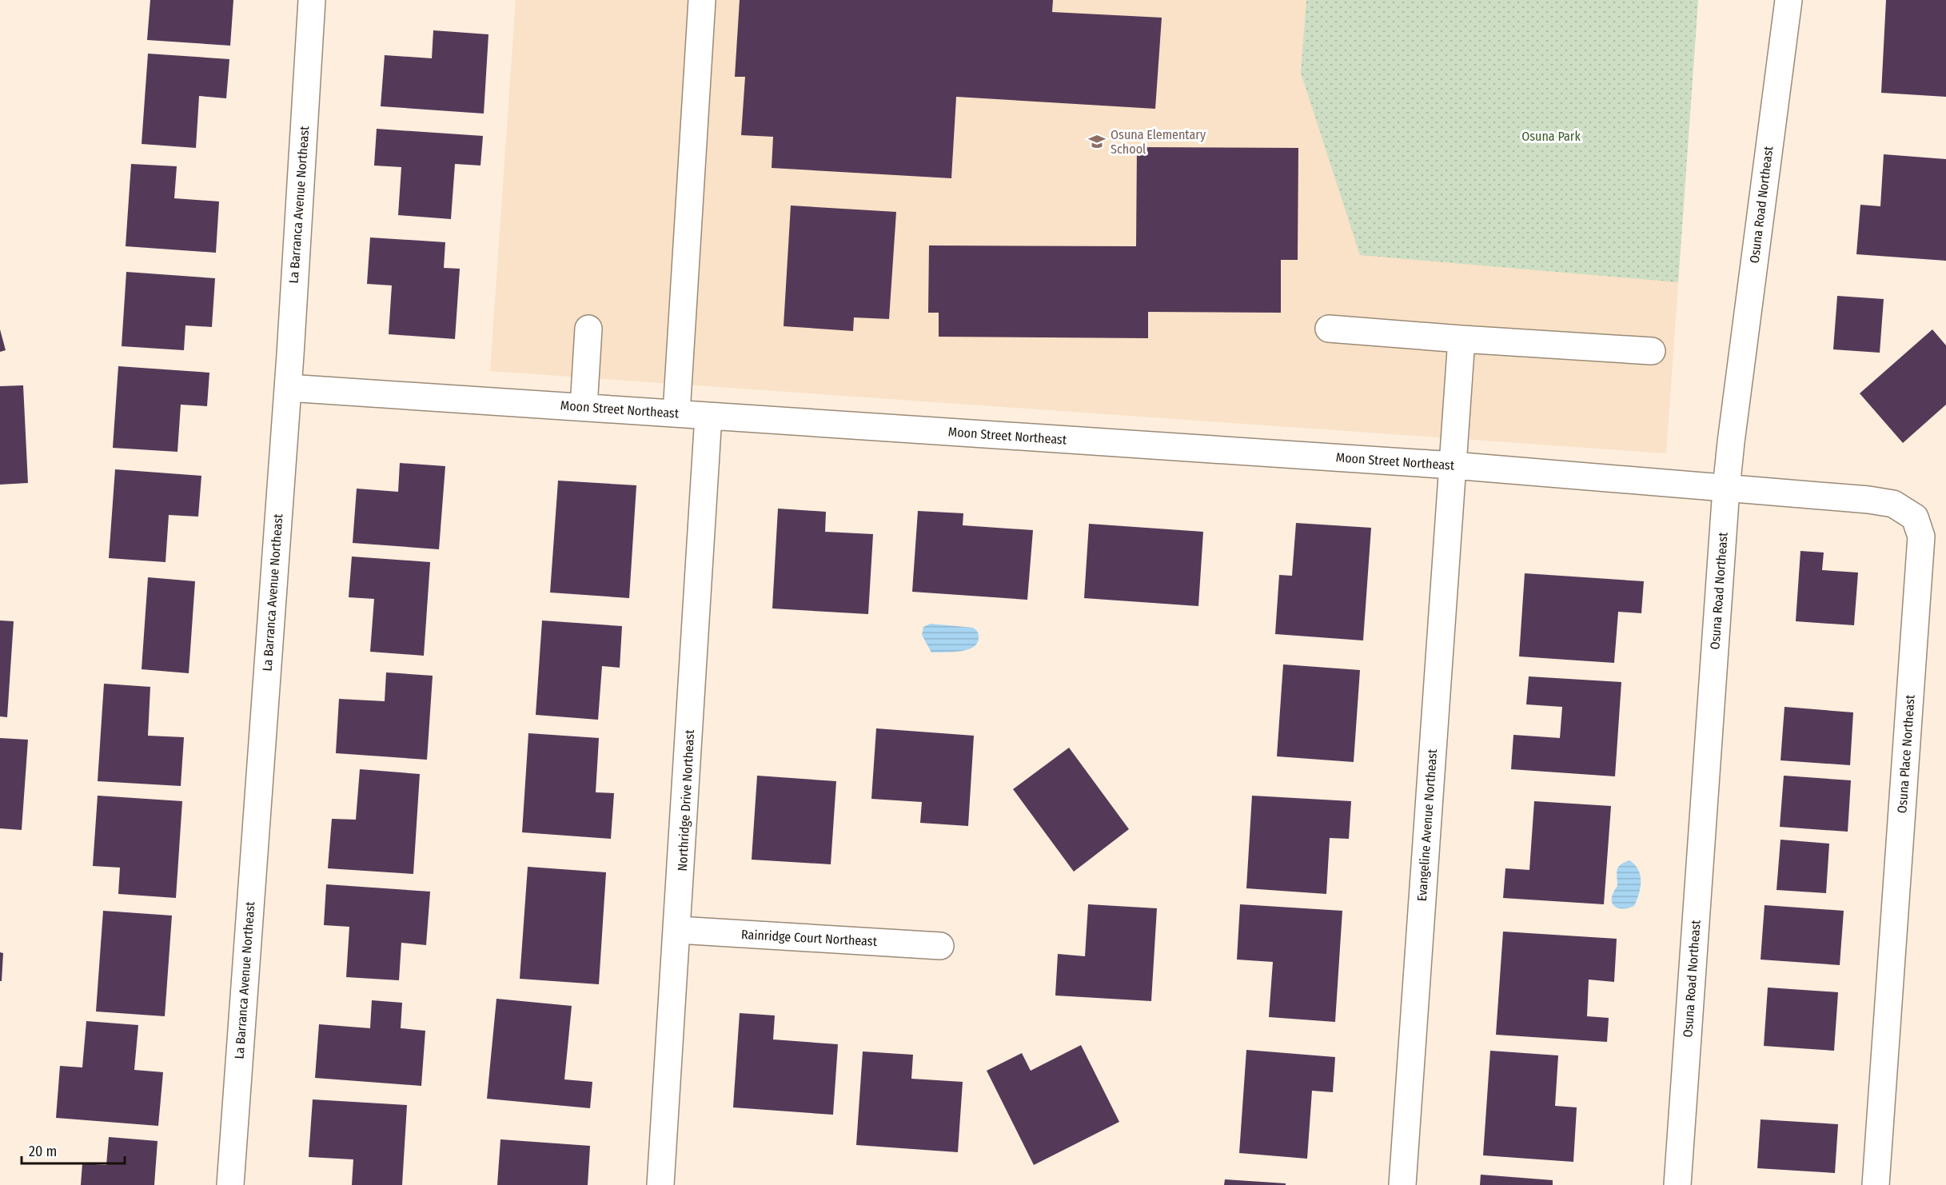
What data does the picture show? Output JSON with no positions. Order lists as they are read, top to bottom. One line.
{"streets":{"street":["La Barranca Avenue Northeast","Osuna Road Northeast","Moon Street Northeast","Osuna Place Northeast","Northridge Drive Northeast","Evangeline Avenue Northeast","Rainridge Court Northeast"]},"crossings":[["La Barranca Avenue Northeast","Moon Street Northeast"],["Osuna Road Northeast","Moon Street Northeast"],["Osuna Road Northeast","Osuna Place Northeast"],["Moon Street Northeast","Osuna Place Northeast"],["Moon Street Northeast","Northridge Drive Northeast"],["Moon Street Northeast","Evangeline Avenue Northeast"],["Northridge Drive Northeast","Rainridge Court Northeast"]],"parks":["Osuna Park"],"places":{"school or university":["Osuna Elementary School"]},"scale_bar":"20 m"}
